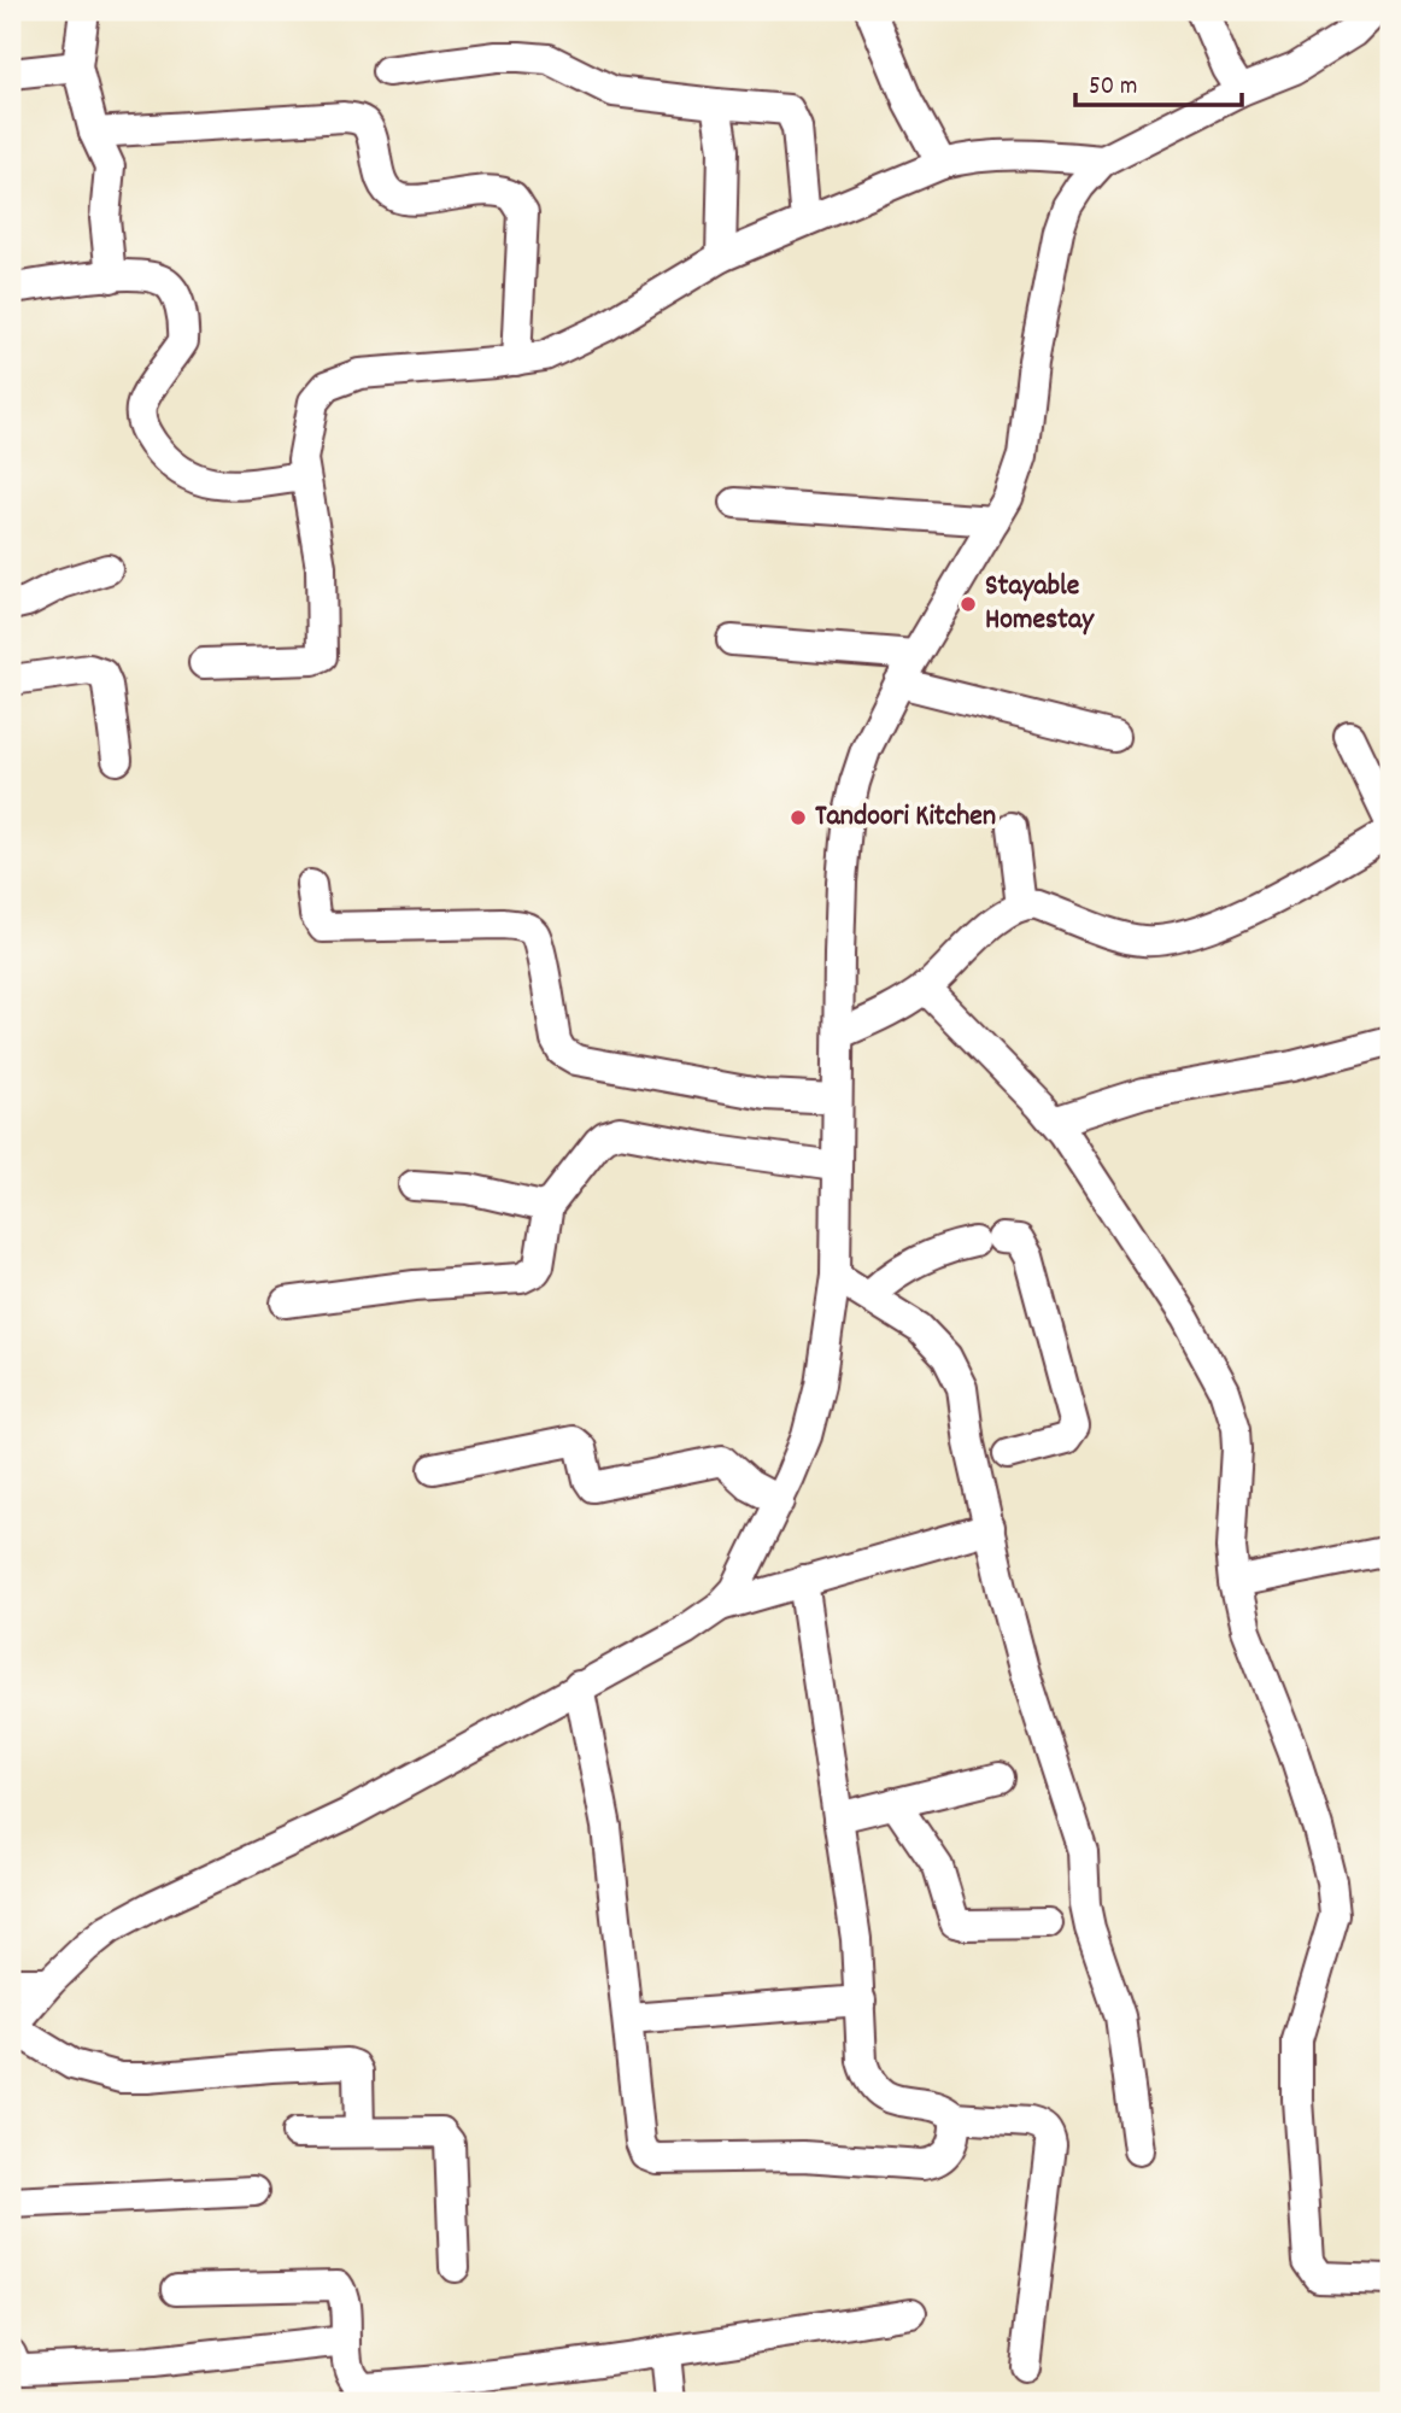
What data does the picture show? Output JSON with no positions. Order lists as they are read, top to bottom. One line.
{"places":["Stayable Homestay","Tandoori Kitchen"],"scale_bar":"50 m"}
